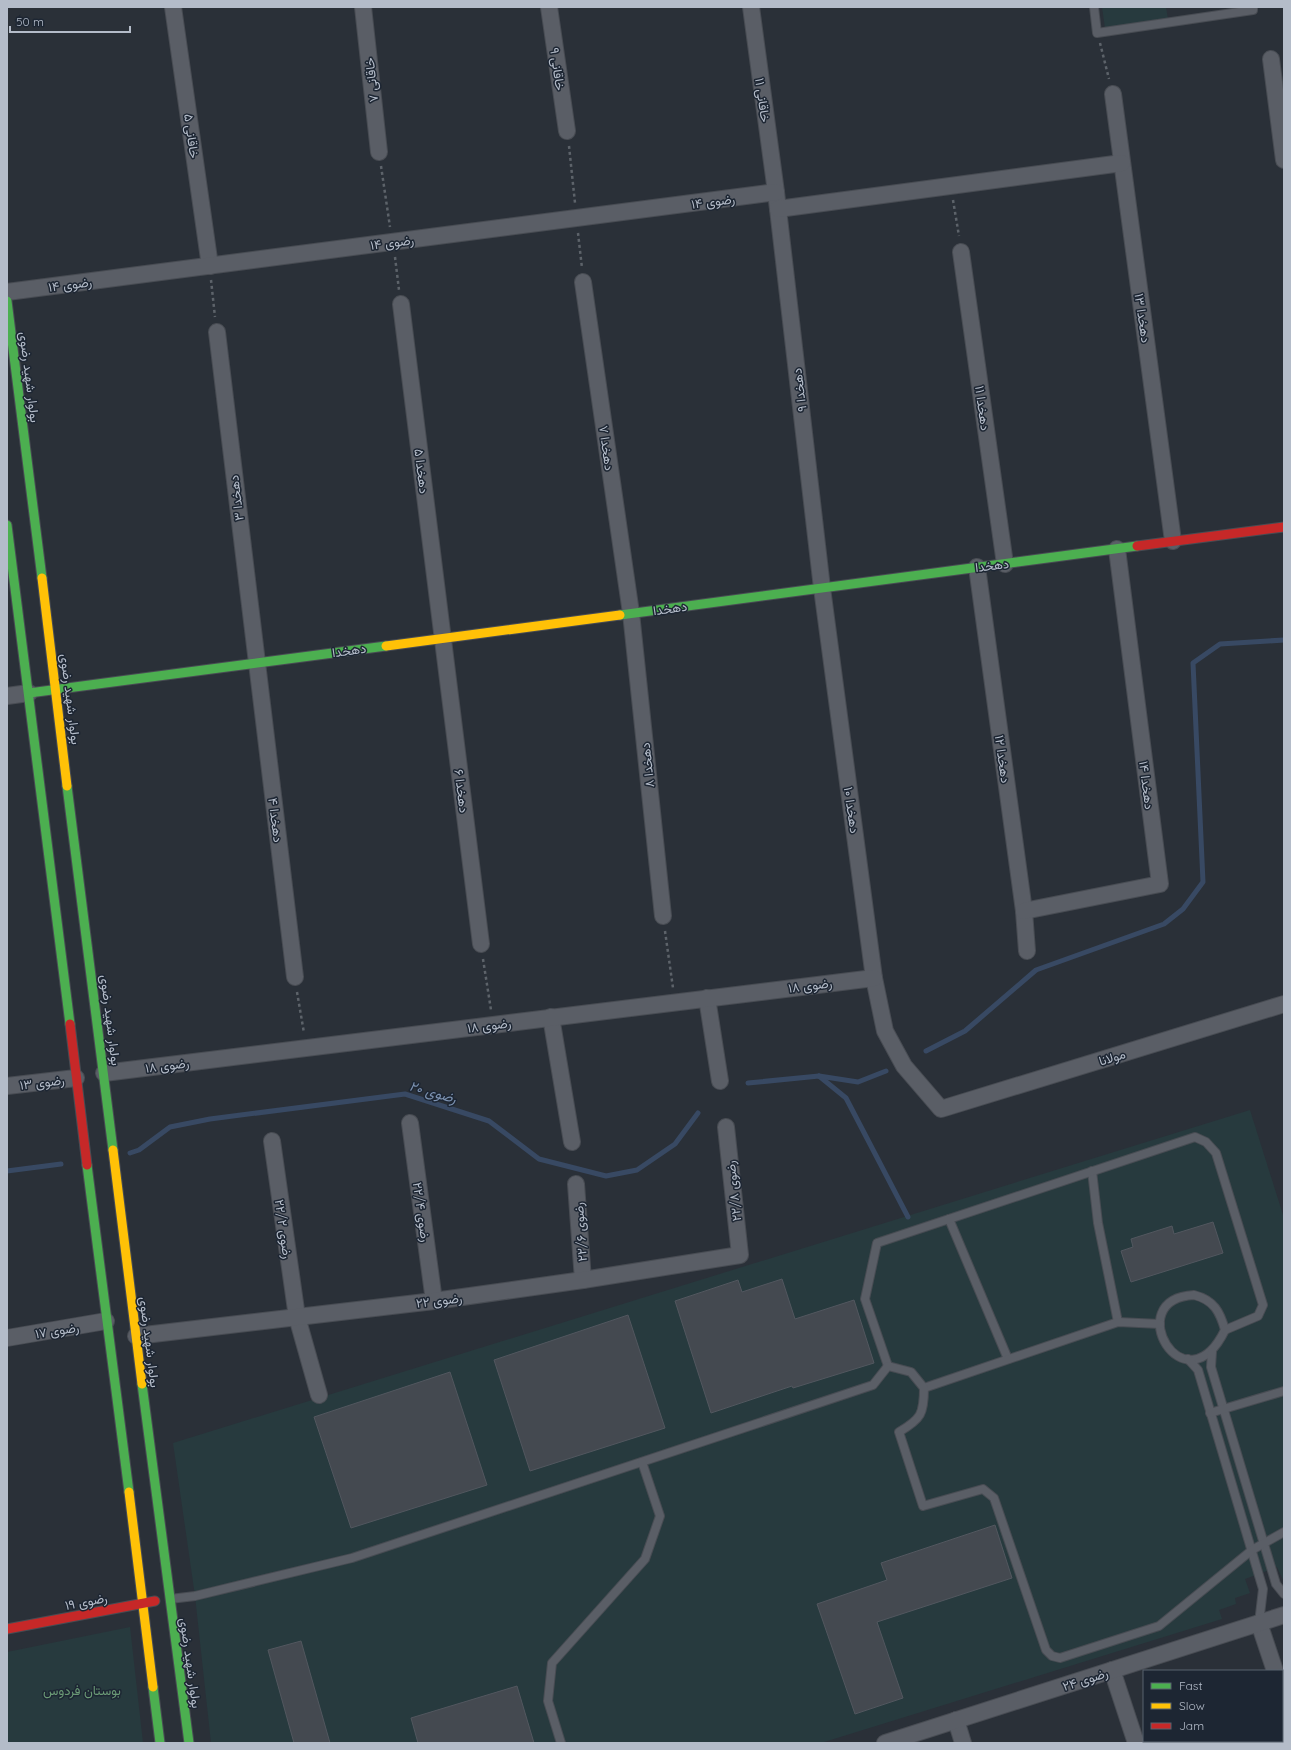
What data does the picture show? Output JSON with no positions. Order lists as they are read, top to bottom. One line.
{"streets":{"street":["خاقانی ۹","خاقانی ۷","خاقانی ۱۱","خاقانی ۵","رضوی ۱۴","دهخدا ۱۳","بولوار شهید رضوی","دهخدا ۹","دهخدا ۱۱","دهخدا ۷","دهخدا ۵","دهخدا ۳","دهخدا","دهخدا ۱۲","دهخدا ۸","دهخدا ۱۴","دهخدا ۶","دهخدا ۱۰","دهخدا ۴","رضوی ۱۸","مولانا","رضوی ۱۳","رضوی ۲۲/۸","رضوی ۲۲/۴","رضوی ۲۲/۲","رضوی ۲۲/۶","رضوی ۲۲","رضوی ۱۷","رضوی ۱۹","رضوی ۲۴"]},"crossings":[["خاقانی ۱۱","رضوی ۱۴"],["خاقانی ۱۱","دهخدا ۹"],["خاقانی ۵","رضوی ۱۴"],["رضوی ۱۴","دهخدا ۹"],["دهخدا ۱۳","دهخدا"],["بولوار شهید رضوی","دهخدا"],["بولوار شهید رضوی","رضوی ۱۸"],["بولوار شهید رضوی","رضوی ۲۲"],["بولوار شهید رضوی","رضوی ۱۹"],["دهخدا ۹","دهخدا"],["دهخدا ۹","دهخدا ۱۰"],["دهخدا ۱۱","دهخدا"],["دهخدا ۷","دهخدا"],["دهخدا ۷","دهخدا ۸"],["دهخدا ۵","دهخدا"],["دهخدا ۵","دهخدا ۶"],["دهخدا ۳","دهخدا"],["دهخدا ۳","دهخدا ۴"],["دهخدا","دهخدا ۱۲"],["دهخدا","دهخدا ۸"],["دهخدا","دهخدا ۱۴"],["دهخدا","دهخدا ۶"],["دهخدا","دهخدا ۱۰"],["دهخدا","دهخدا ۴"],["دهخدا ۱۲","دهخدا ۱۴"],["دهخدا ۱۰","رضوی ۱۸"],["دهخدا ۱۰","مولانا"],["رضوی ۲۲/۸","رضوی ۲۲"],["رضوی ۲۲/۴","رضوی ۲۲"],["رضوی ۲۲/۲","رضوی ۲۲"],["رضوی ۲۲/۶","رضوی ۲۲"]],"water":["رضوی ۲۰"],"parks":["بوستان فردوس"],"legend":["Fast","Slow","Jam"],"scale_bar":"50 m"}
